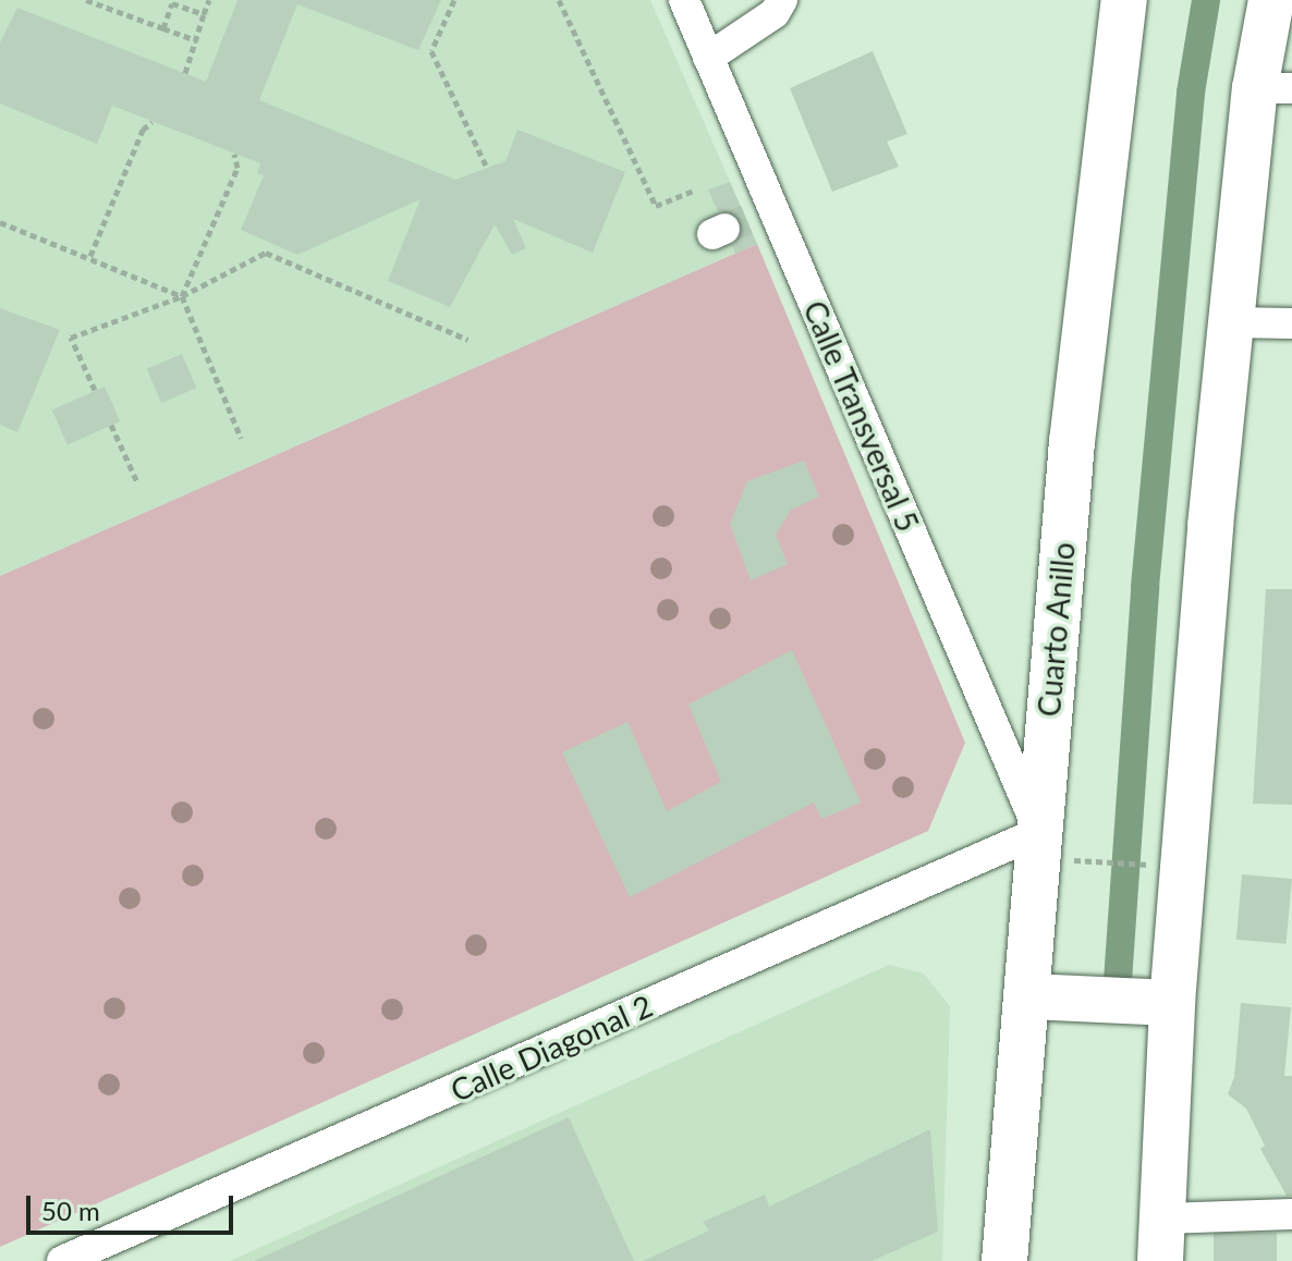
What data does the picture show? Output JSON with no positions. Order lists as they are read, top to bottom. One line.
{"streets":{"highway":["Cuarto Anillo"],"street":["Calle Transversal 5","Calle Diagonal 2"]},"crossings":[["Calle Transversal 5","Cuarto Anillo"],["Calle Transversal 5","Calle Diagonal 2"],["Cuarto Anillo","Calle Diagonal 2"]],"scale_bar":"50 m"}
